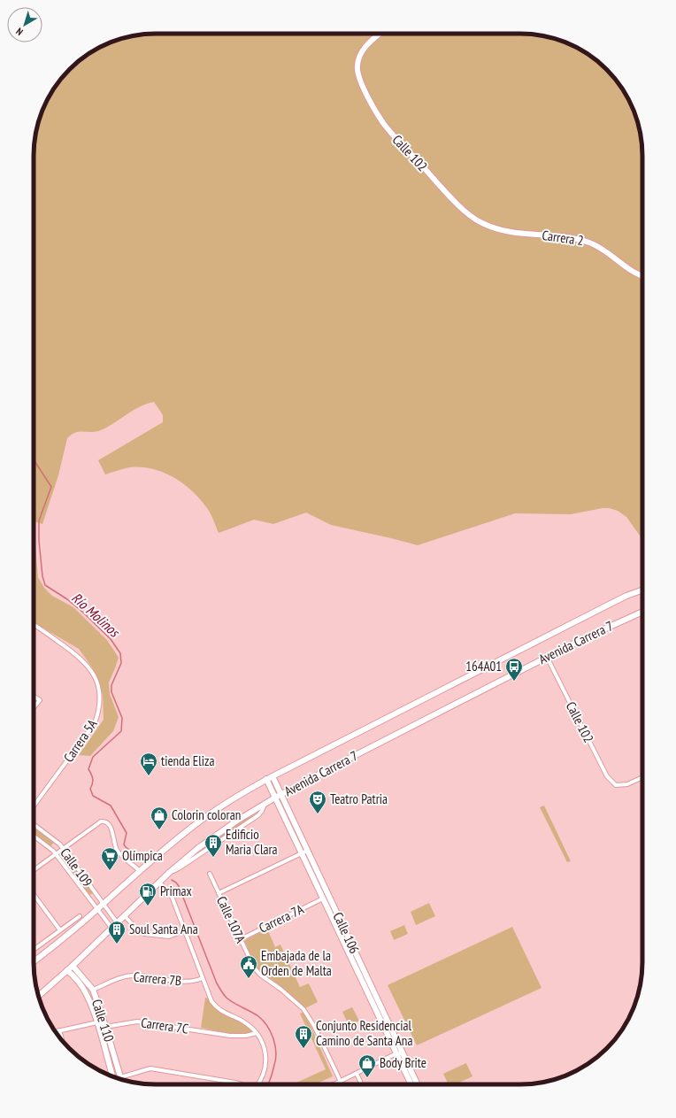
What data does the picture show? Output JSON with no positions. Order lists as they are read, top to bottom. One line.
{"streets":{"main road":["Calle 102","Carrera 2","Avenida Carrera 7","Calle 106","Calle 110"],"street":["Carrera 5A","Calle 109","Carrera 7A","Calle 107A","Carrera 7B","Carrera 7C"]},"crossings":[["Calle 102","Carrera 2"],["Calle 102","Avenida Carrera 7"],["Avenida Carrera 7","Calle 109"],["Avenida Carrera 7","Calle 106"],["Avenida Carrera 7","Calle 110"],["Carrera 7A","Calle 107A"],["Carrera 7A","Calle 106"],["Carrera 7B","Calle 110"],["Calle 110","Carrera 7C"]],"water":["Río Molinos"],"places":{"bus stop":["164A01"],"hotel":["tienda Eliza"],"theatre":["Teatro Patria"],"shop":["Colorin coloran","Body Brite"],"building":["Edificio Maria Clara","Soul Santa Ana","Conjunto Residencial Camino de Santa Ana"],"supermarket":["Olímpica"],"fuel station":["Primax"],"public building":["Embajada de la Orden de Malta"]},"north":"bottom left"}
